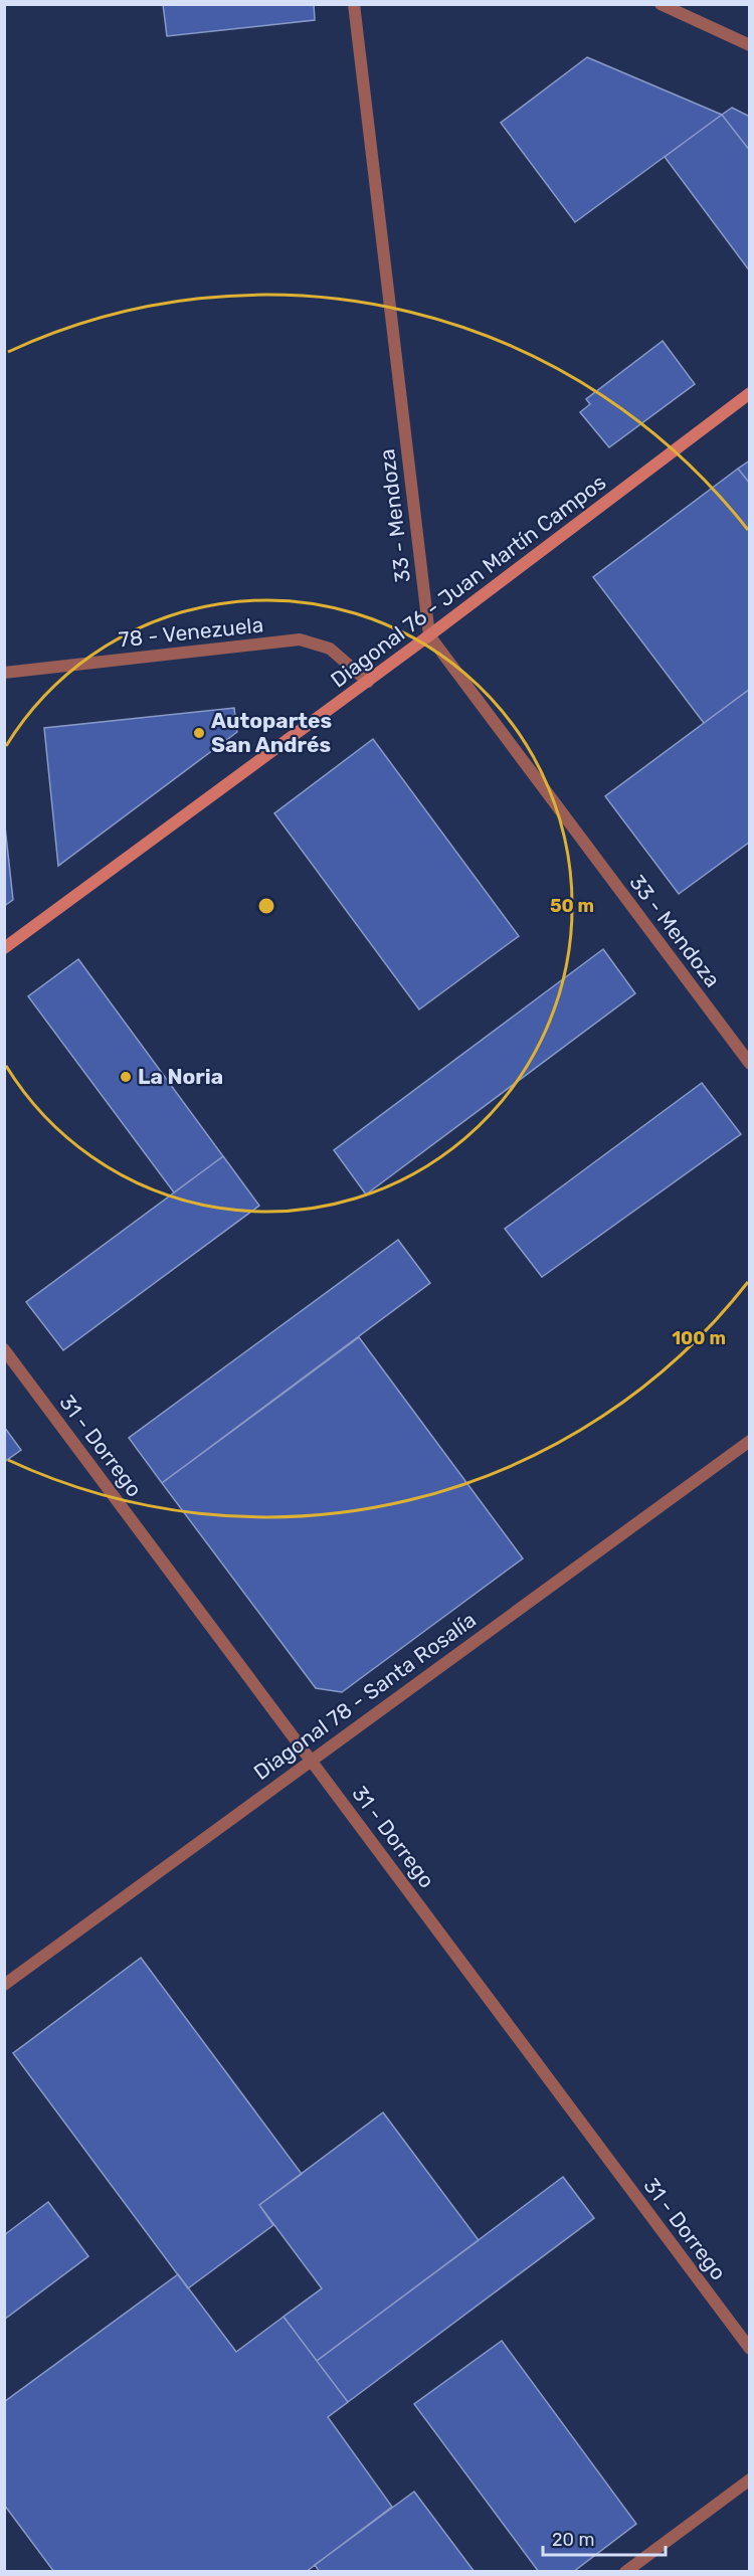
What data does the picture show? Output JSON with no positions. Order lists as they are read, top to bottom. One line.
{"streets":{"main road":["Diagonal 76 - Juan Martín Campos"],"street":["33 - Mendoza","78 - Venezuela","31 - Dorrego","Diagonal 78 - Santa Rosalía"]},"crossings":[["33 - Mendoza","Diagonal 76 - Juan Martín Campos"],["Diagonal 76 - Juan Martín Campos","78 - Venezuela"],["31 - Dorrego","Diagonal 78 - Santa Rosalía"]],"places":["Autopartes San Andrés","La Noria"],"scale_bar":"20 m","rings":["50 m","100 m"]}
